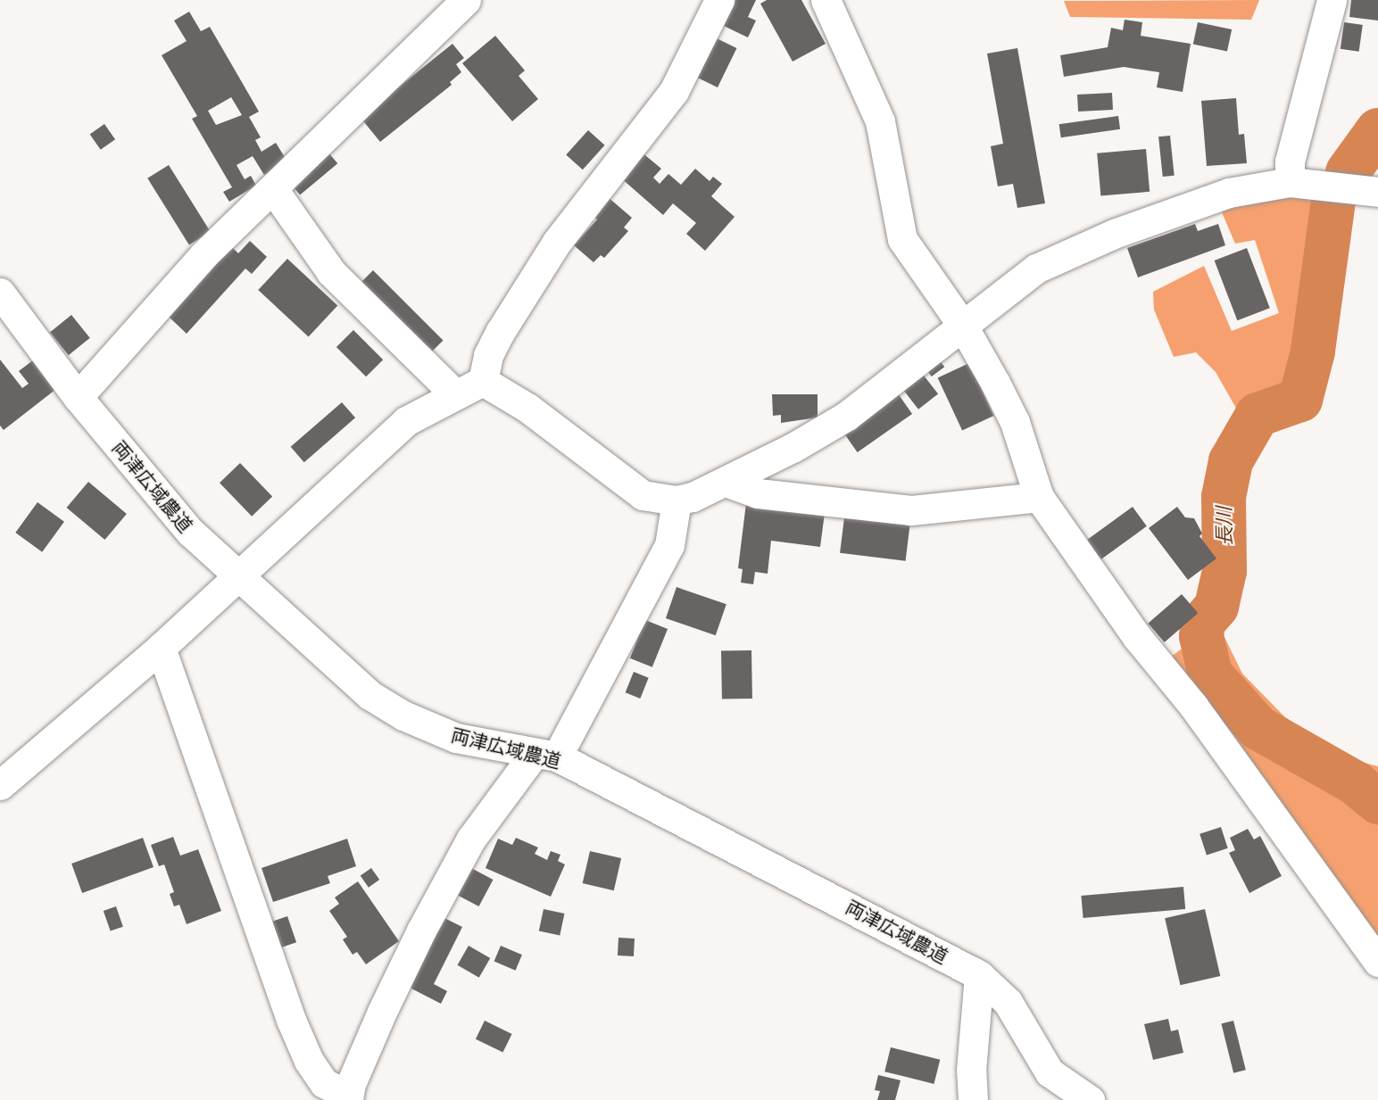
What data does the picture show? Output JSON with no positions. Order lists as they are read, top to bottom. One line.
{"streets":{"street":["両津広域農道"]},"water":["長川"]}
